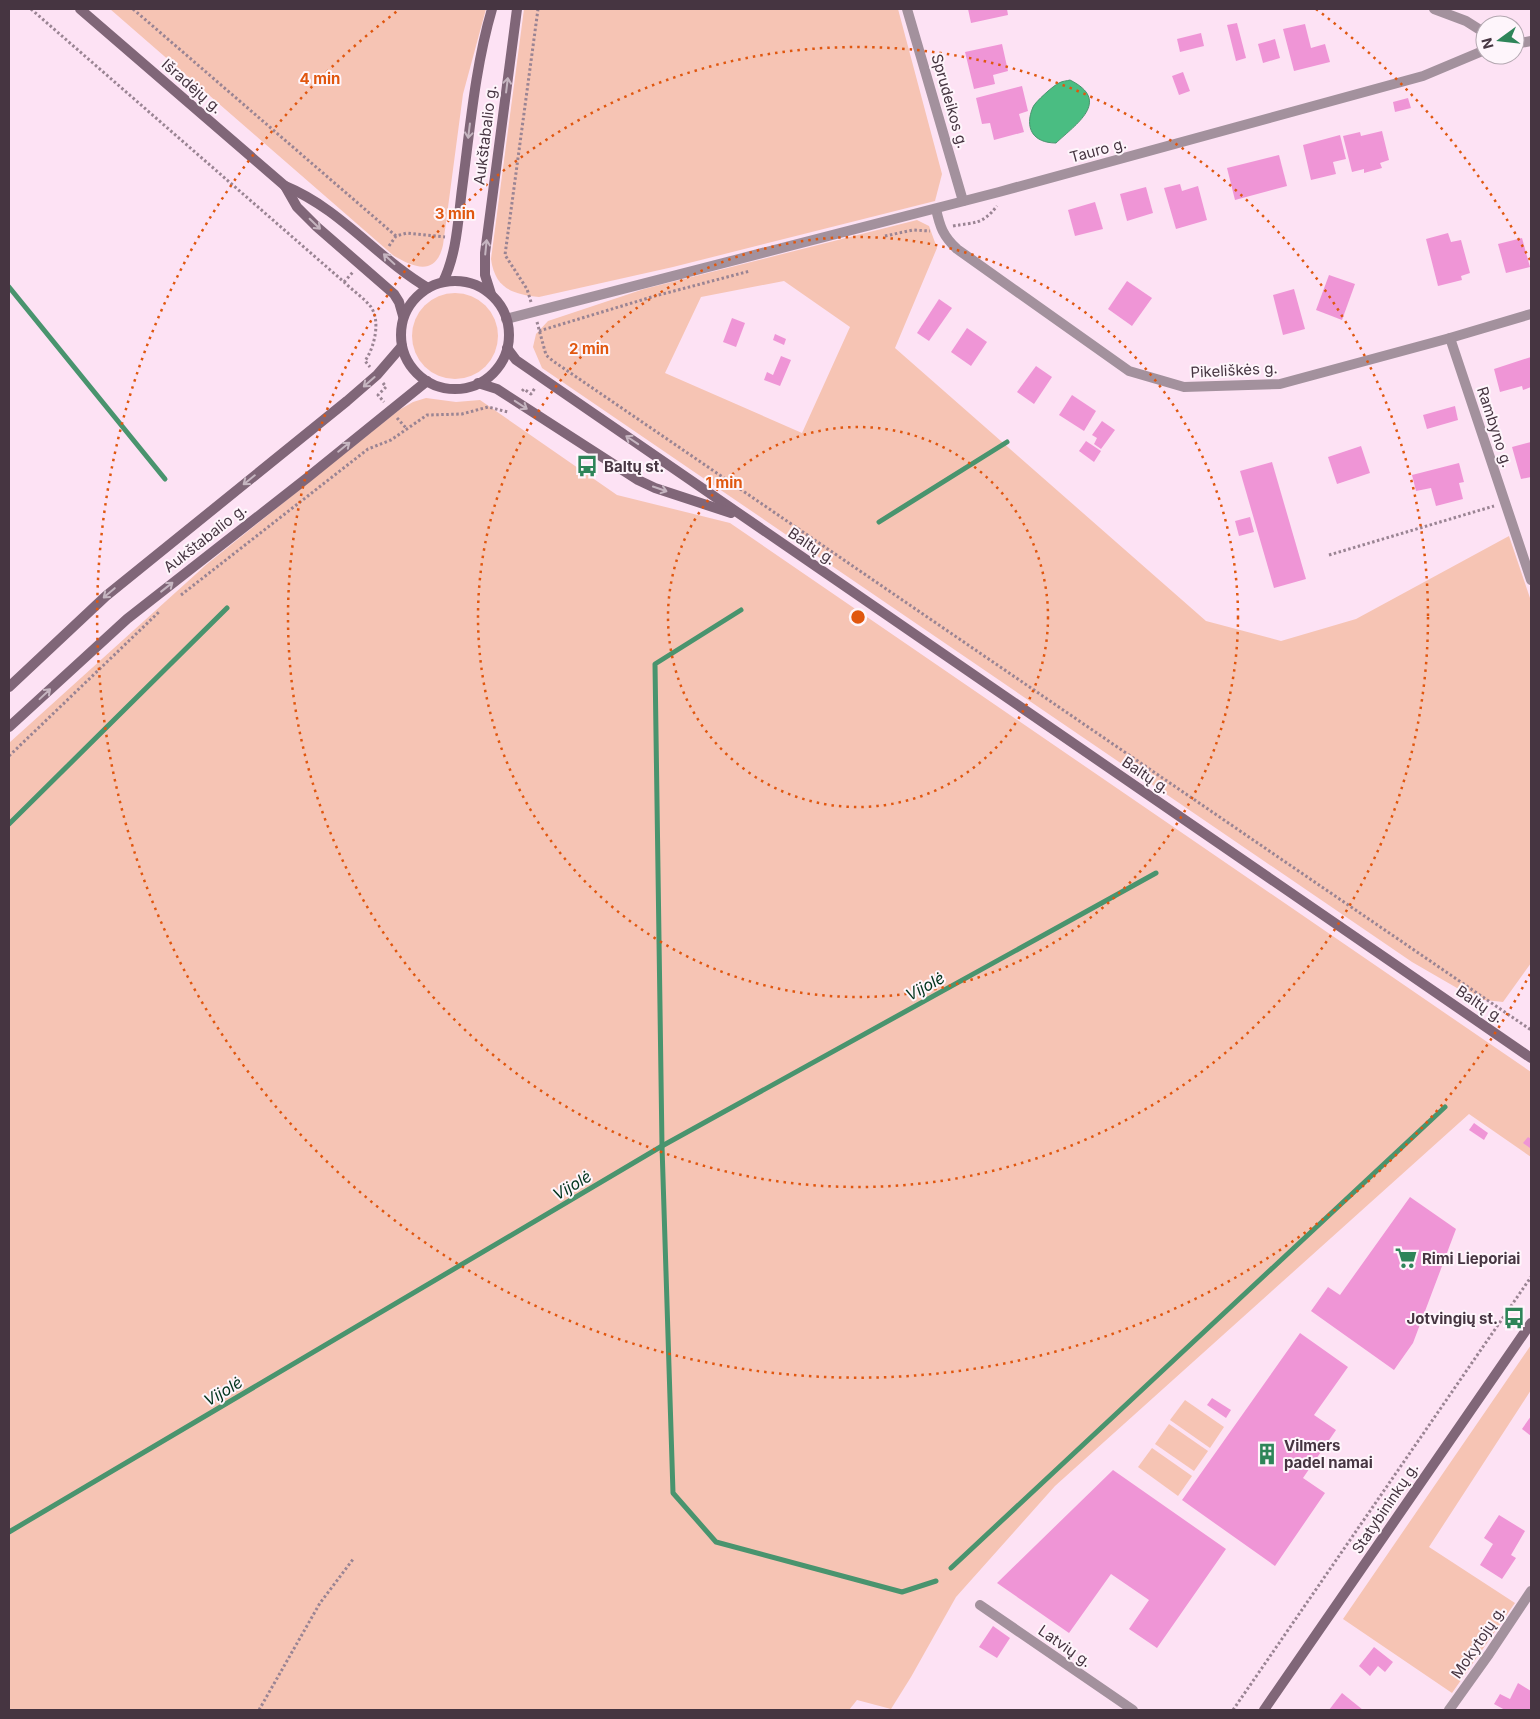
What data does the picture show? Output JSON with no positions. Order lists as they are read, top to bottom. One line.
{"streets":{"main road":["Išradėjų g.","Aukštabalio g.","Baltų g.","Statybininkų g."],"street":["Sprudeikos g.","Tauro g.","Pikeliškės g.","Rambyno g.","Mokytojų g.","Latvių g."]},"crossings":[["Išradėjų g.","Aukštabalio g."],["Išradėjų g.","Tauro g."],["Išradėjų g.","Baltų g."],["Sprudeikos g.","Tauro g."],["Aukštabalio g.","Tauro g."],["Aukštabalio g.","Baltų g."],["Tauro g.","Pikeliškės g."],["Tauro g.","Baltų g."],["Pikeliškės g.","Rambyno g."]],"water":["Vijolė"],"places":{"bus stop":["Baltų st.","Jotvingių st."],"supermarket":["Rimi Lieporiai"],"building":["Vilmers padel namai"]},"north":"left","rings":["4 min","3 min","2 min","1 min"]}
